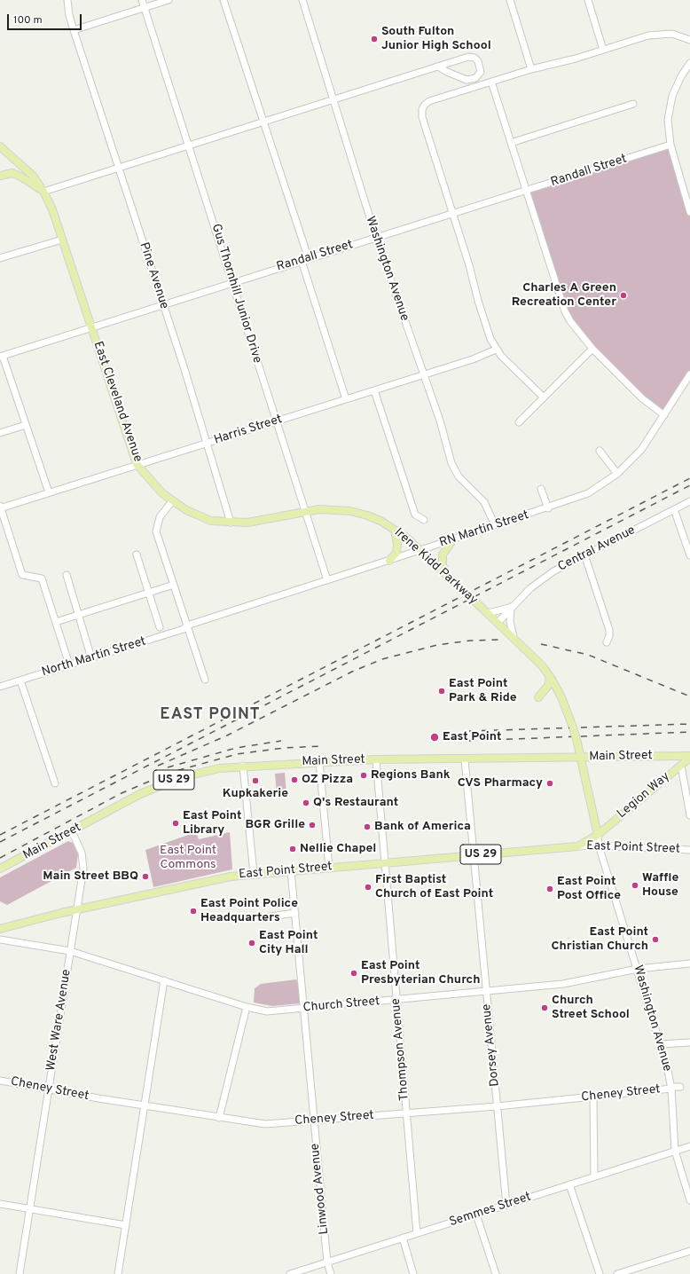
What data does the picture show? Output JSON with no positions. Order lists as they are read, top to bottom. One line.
{"streets":{"main road":["Washington Avenue","East Cleveland Avenue","Irene Kidd Parkway","Main Street","US 29","Legion Way","East Point Street"],"street":["Randall Street","Pine Avenue","Gus Thornhill Junior Drive","Harris Street","RN Martin Street","Central Avenue","North Martin Street","Church Street","West Ware Avenue","Dorsey Avenue","Thompson Avenue","Cheney Street","Linwood Avenue","Semmes Street"]},"crossings":[["Randall Street","Washington Avenue"],["Randall Street","Pine Avenue"],["Randall Street","Gus Thornhill Junior Drive"],["Randall Street","East Cleveland Avenue"],["Washington Avenue","Harris Street"],["Washington Avenue","RN Martin Street"],["Washington Avenue","Irene Kidd Parkway"],["Washington Avenue","Main Street"],["Washington Avenue","Legion Way"],["Washington Avenue","East Point Street"],["Washington Avenue","Church Street"],["Washington Avenue","Cheney Street"],["Washington Avenue","Semmes Street"],["Pine Avenue","Harris Street"],["Pine Avenue","Irene Kidd Parkway"],["Gus Thornhill Junior Drive","Harris Street"],["Gus Thornhill Junior Drive","RN Martin Street"],["Gus Thornhill Junior Drive","Irene Kidd Parkway"],["East Cleveland Avenue","Harris Street"],["East Cleveland Avenue","Irene Kidd Parkway"],["RN Martin Street","Irene Kidd Parkway"],["RN Martin Street","North Martin Street"],["Central Avenue","Irene Kidd Parkway"],["Irene Kidd Parkway","Main Street"],["Main Street","Legion Way"],["Main Street","West Ware Avenue"],["Main Street","Dorsey Avenue"],["Main Street","Thompson Avenue"],["Legion Way","East Point Street"],["East Point Street","West Ware Avenue"],["East Point Street","Dorsey Avenue"],["East Point Street","Thompson Avenue"],["East Point Street","Linwood Avenue"],["Church Street","West Ware Avenue"],["Church Street","Dorsey Avenue"],["Church Street","Thompson Avenue"],["Church Street","Linwood Avenue"],["West Ware Avenue","Cheney Street"],["Dorsey Avenue","Cheney Street"],["Dorsey Avenue","Semmes Street"],["Thompson Avenue","Cheney Street"],["Thompson Avenue","Semmes Street"],["Cheney Street","Linwood Avenue"],["Linwood Avenue","Semmes Street"]],"districts":["EAST POINT"],"parks":["East Point Commons"],"places":["South Fulton Junior High School","Charles A Green Recreation Center","East Point Park & Ride","East Point","Regions Bank","OZ Pizza","Kupkakerie","CVS Pharmacy","Q's Restaurant","East Point Library","BGR Grille","Bank of America","Nellie Chapel","Main Street BBQ","Waffle House","First Baptist Church of East Point","East Point Post Office","East Point Police Headquarters","East Point Christian Church","East Point City Hall","East Point Presbyterian Church","Church Street School"],"scale_bar":"100 m"}
